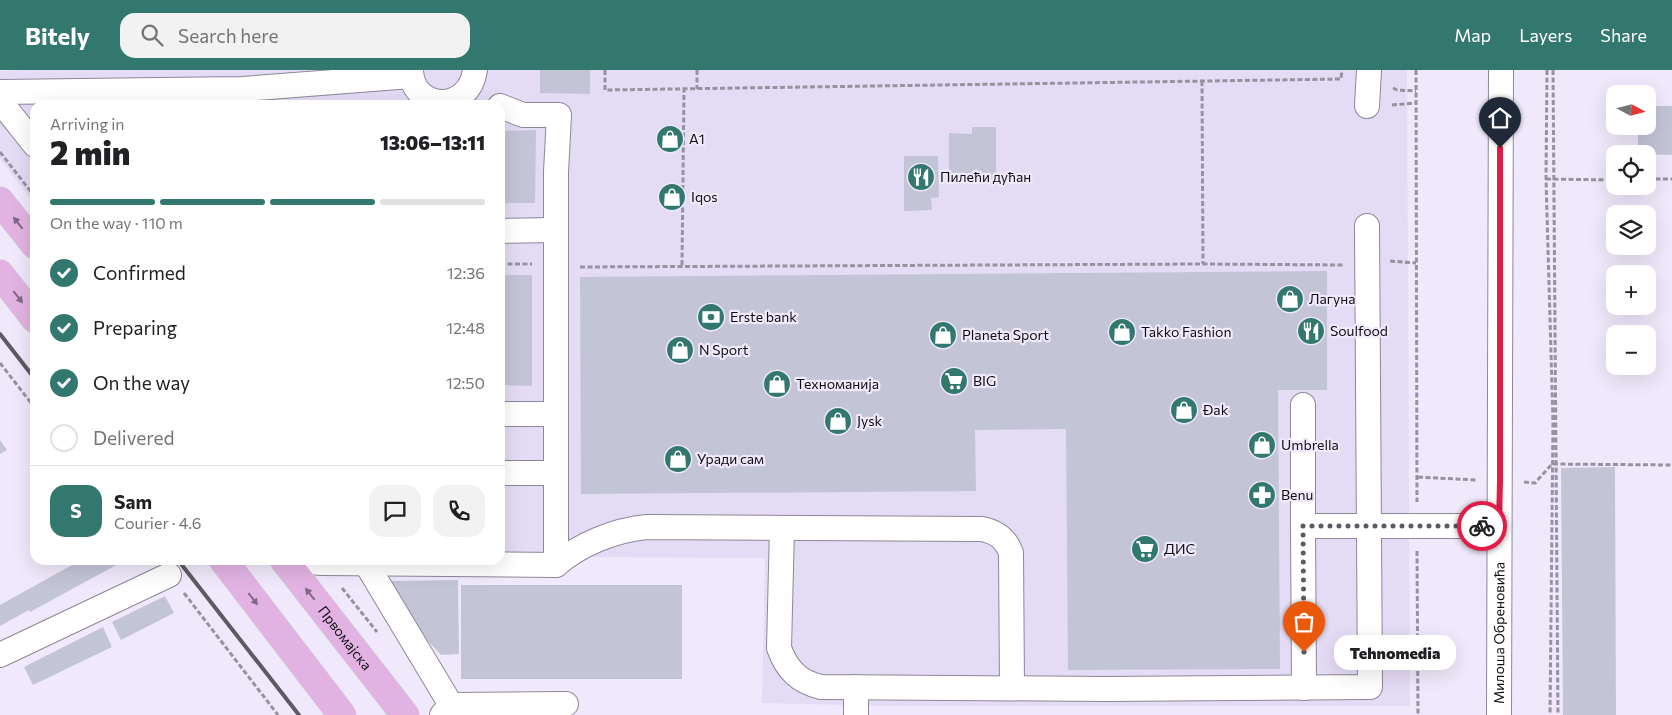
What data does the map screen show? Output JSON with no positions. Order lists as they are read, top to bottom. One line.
{"streets":{"main road":["Првомајска"],"street":["Милоша Обреновића"]},"places":{"shop":["A1","Iqos","Лагуна","Takko Fashion","Planeta Sport","N Sport","Техноманија","Đak","Jysk","Umbrella","Уради сам"],"restaurant":["Пилећи дућан","Soulfood"],"bank":["Erste bank"],"supermarket":["BIG","ДИС"],"pharmacy":["Benu"],"other":["Tehnomedia"]},"north":"right","page":{"header":"Bitely","search":"Search here","nav":["Map","Layers","Share"],"map_buttons":["+","−"],"heading":["2 min","Arriving in","13:06–13:11"],"panel":["Sam","Courier · 4.6"],"bar":"On the way · 110 m","list":[["Confirmed","12:36"],["Preparing","12:48"],["On the way","12:50"],"Delivered"],"round":"S","bubble":"Tehnomedia"}}
